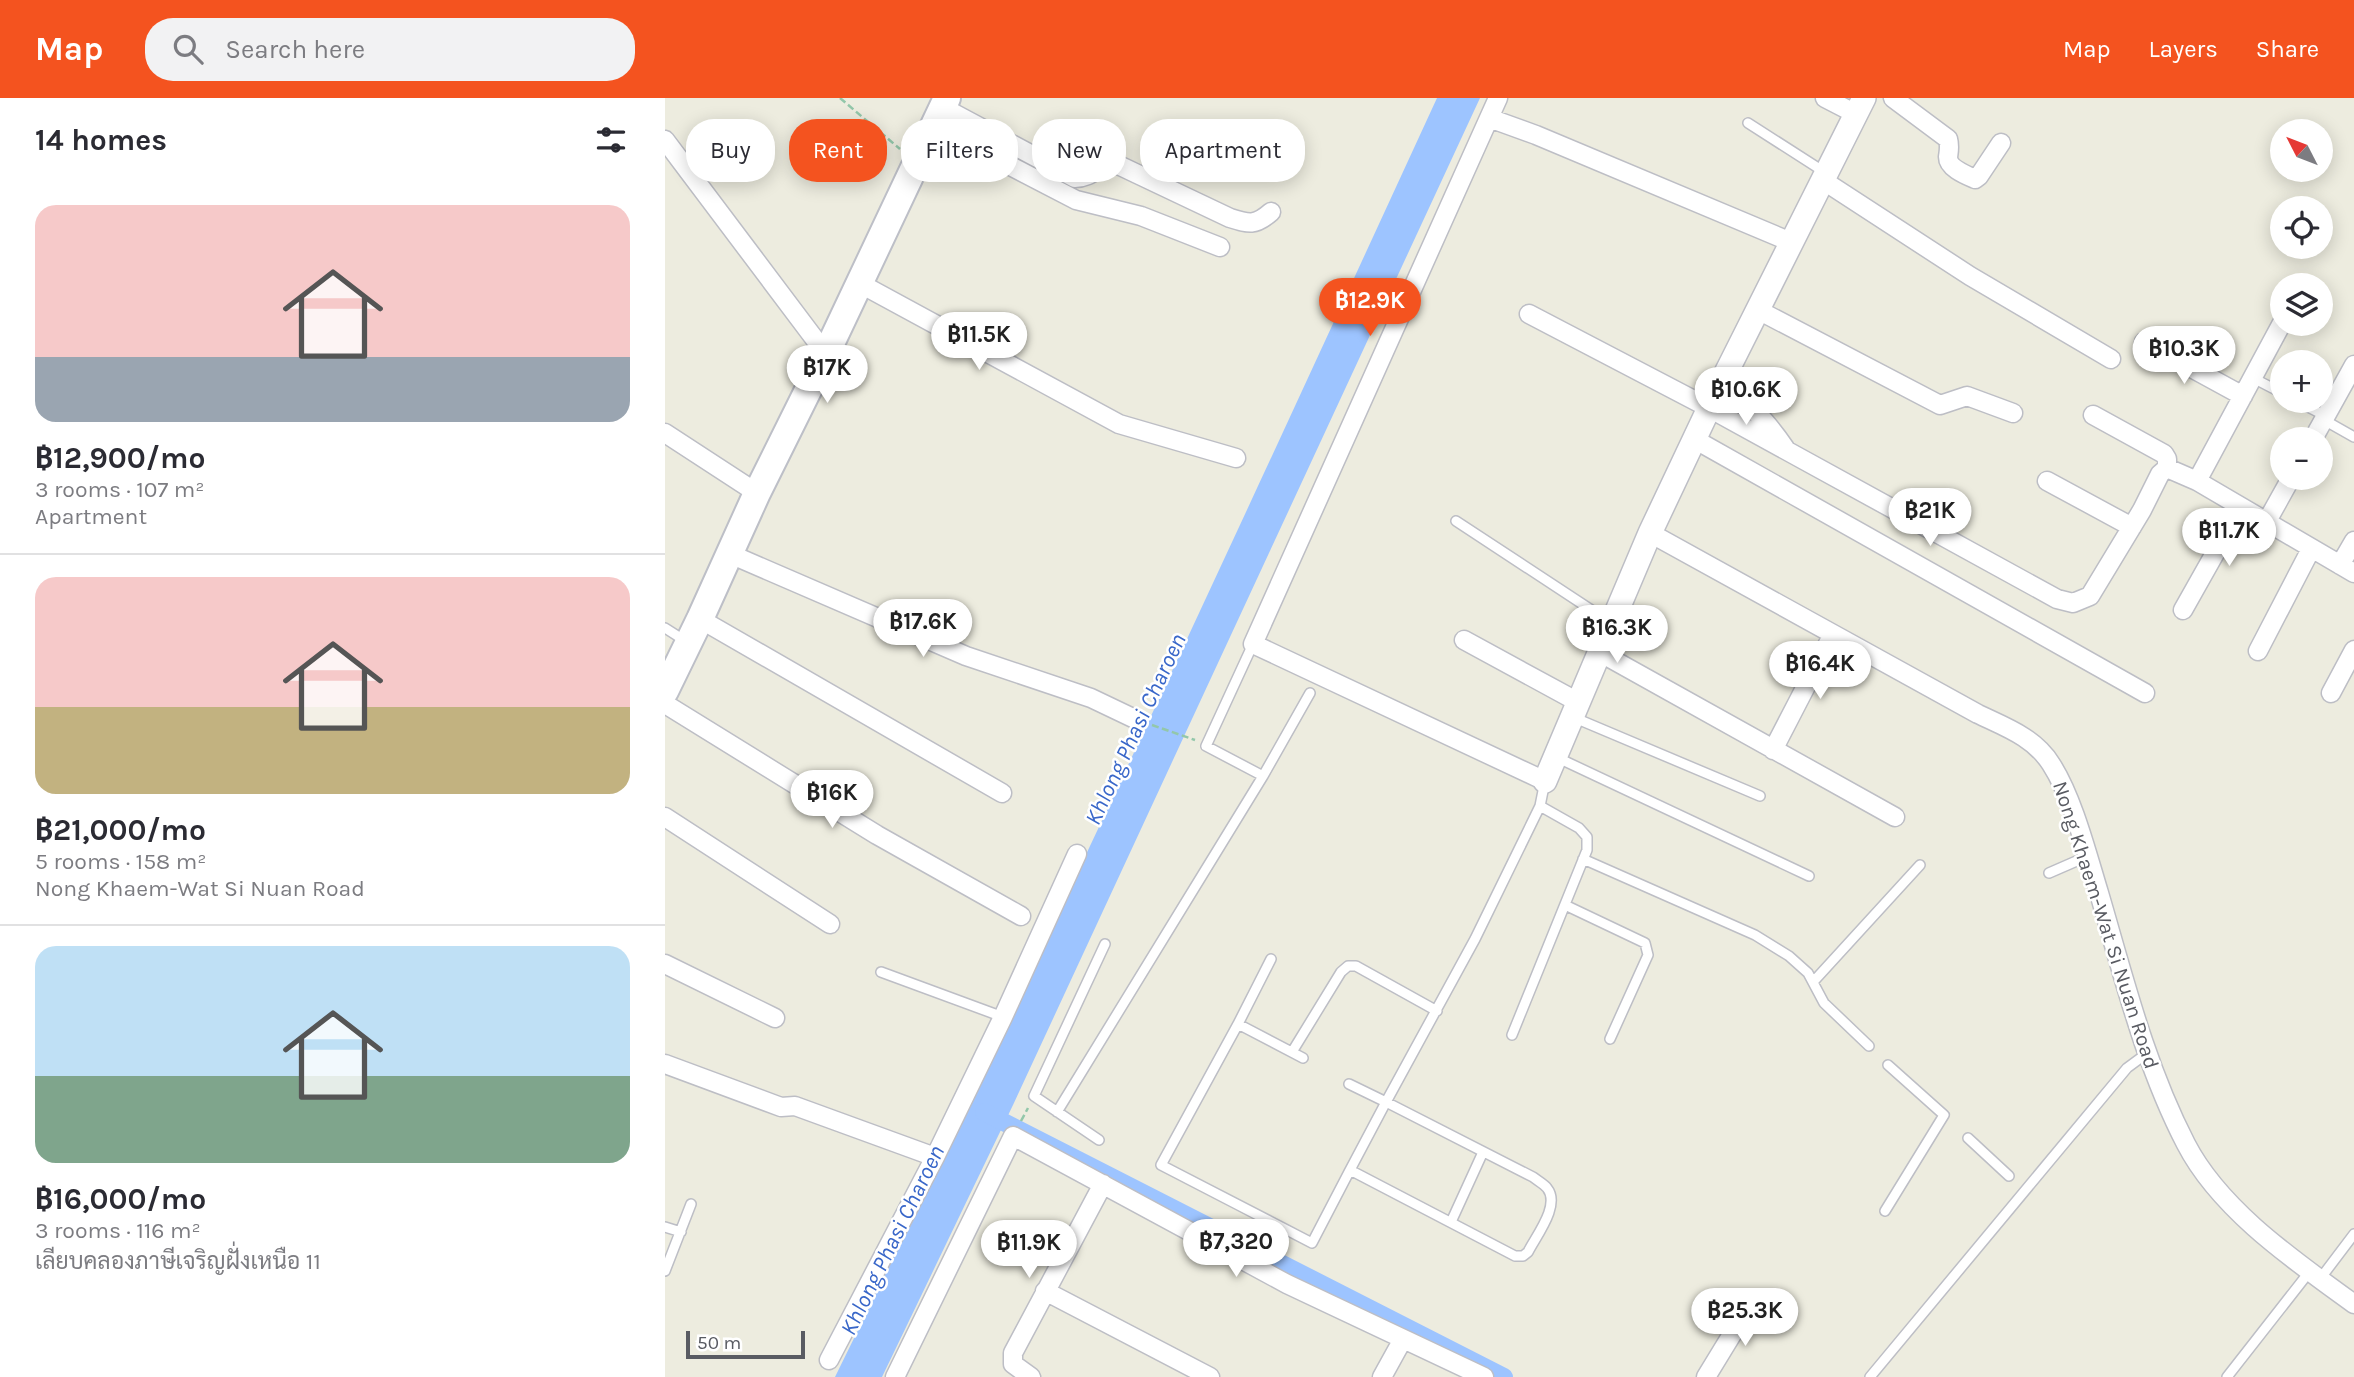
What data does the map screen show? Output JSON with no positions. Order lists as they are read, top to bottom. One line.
{"streets":{"street":["Nong Khaem-Wat Si Nuan Road"]},"water":["Khlong Phasi Charoen"],"scale_bar":"50 m","north":"top left","page":{"header":"Map","search":"Search here","nav":["Map","Layers","Share"],"heading":"14 homes","map_buttons":["+","−"],"chip":["Buy","Rent","Filters","New","Apartment"],"list":[{"name":"฿12,900/mo","note":"3 rooms · 107 m² · Apartment"},{"name":"฿21,000/mo","note":"5 rooms · 158 m² · Nong Khaem-Wat Si Nuan Road"},{"name":"฿16,000/mo","note":"3 rooms · 116 m² · เลียบคลองภาษีเจริญฝั่งเหนือ 11"}],"price":["฿12.9K","฿11.5K","฿10.3K","฿17K","฿10.6K","฿21K","฿11.7K","฿17.6K","฿16.3K","฿16.4K","฿16K","฿7,320","฿11.9K","฿25.3K"],"scale":"50 m"}}
